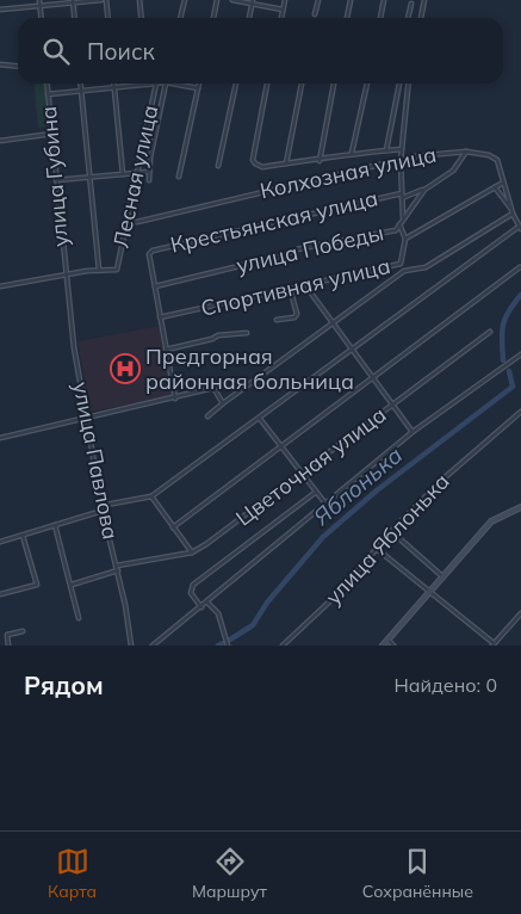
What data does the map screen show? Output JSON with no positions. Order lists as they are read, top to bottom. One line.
{"streets":{"street":["Колхозная улица","улица Губина","Лесная улица","Крестьянская улица","улица Победы","Спортивная улица","улица Павлова","Цветочная улица","улица Яблонька"]},"crossings":[["Колхозная улица","Лесная улица"],["Колхозная улица","улица Победы"],["Колхозная улица","Спортивная улица"],["улица Губина","улица Павлова"],["Крестьянская улица","улица Победы"],["улица Павлова","Цветочная улица"]],"water":["Яблонька"],"places":{"hospital":["Предгорная районная больница"]},"page":{"search":"Поиск","heading":["Рядом","Найдено: 0"],"nav":["Карта","Маршрут","Сохранённые"]}}
